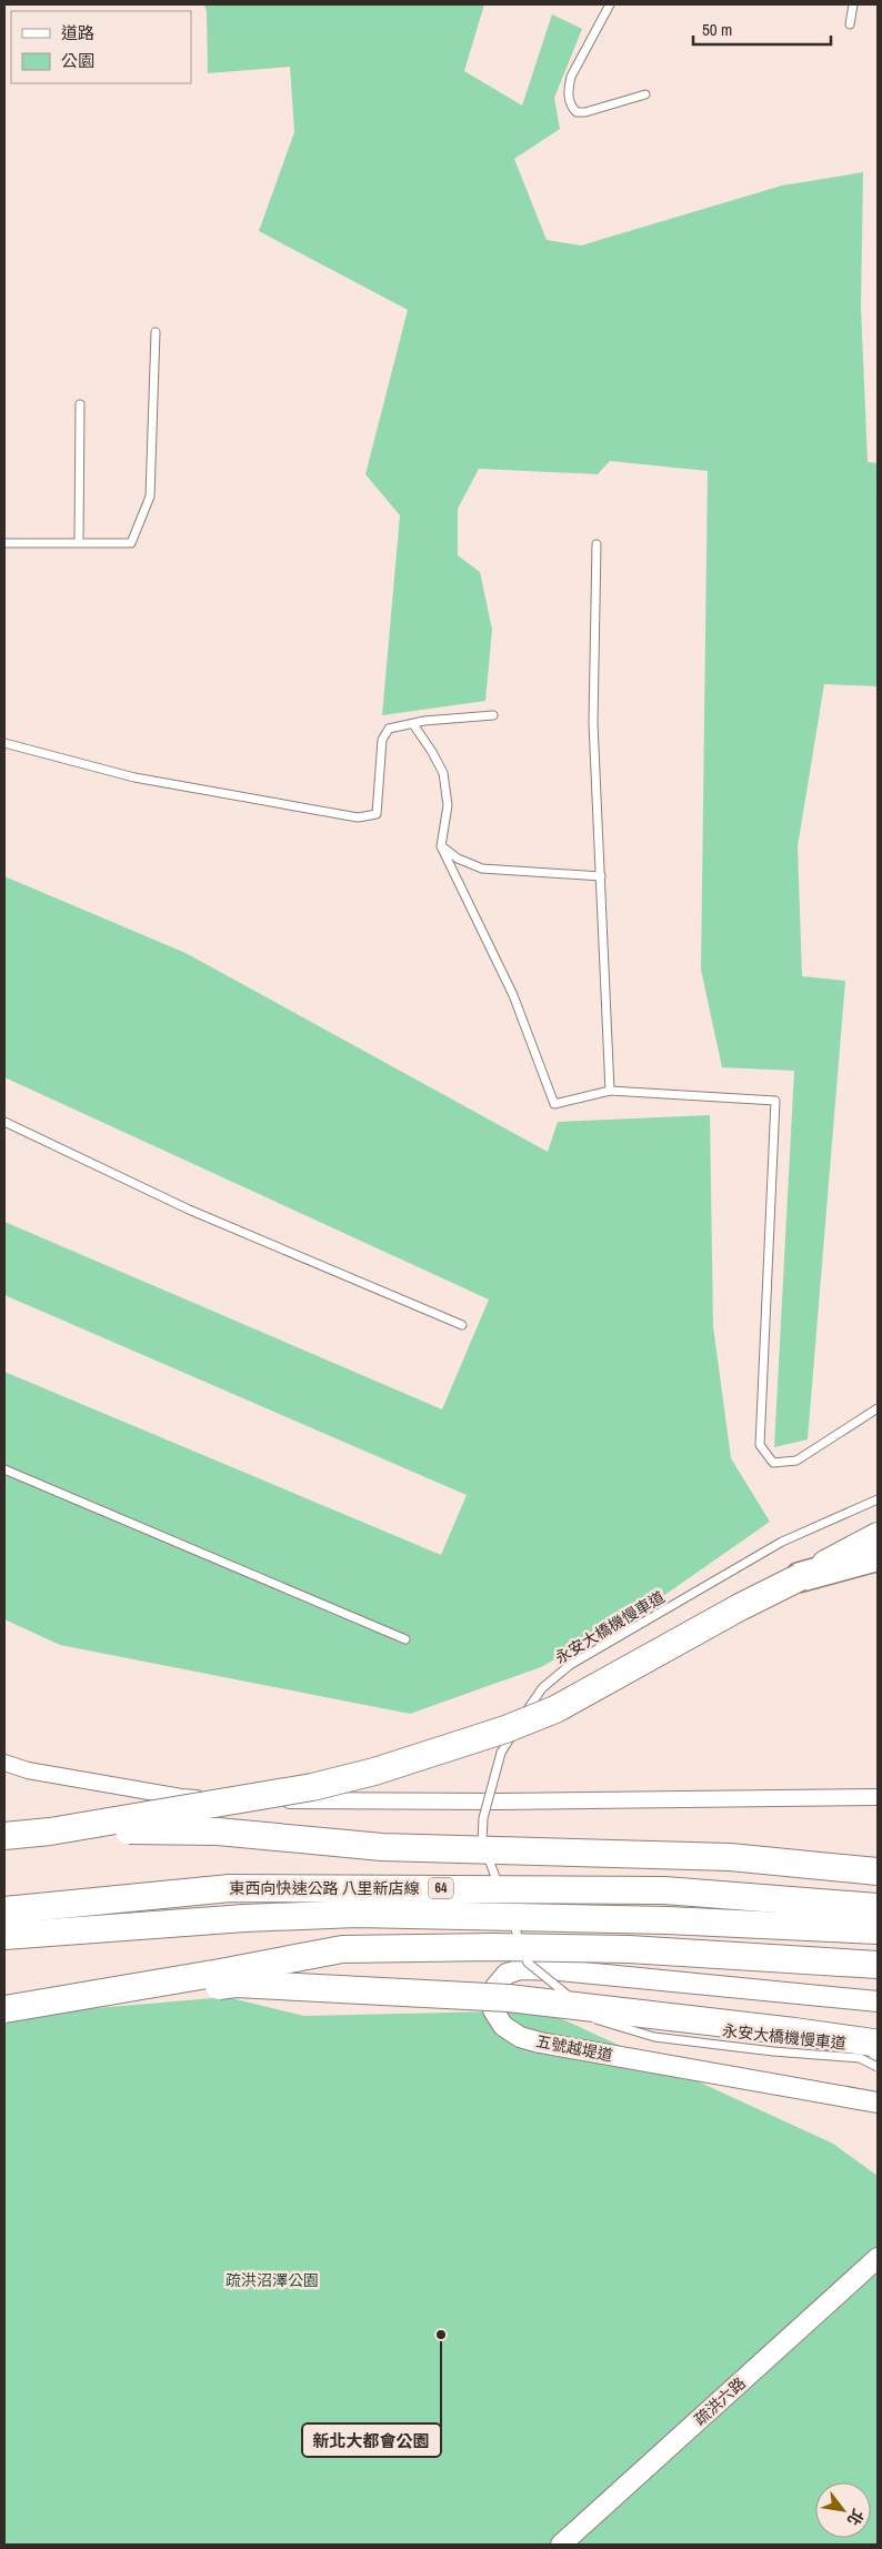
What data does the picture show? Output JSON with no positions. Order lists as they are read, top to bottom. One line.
{"streets":{"highway":["東西向快速公路 八里新店線","64"],"street":["五號越堤道","疏洪六路"],"lane":["永安大橋機慢車道"]},"parks":["疏洪沼澤公園"],"places":["新北大都會公園"],"legend":["道路","公園"],"scale_bar":"50 m","north":"bottom right"}
